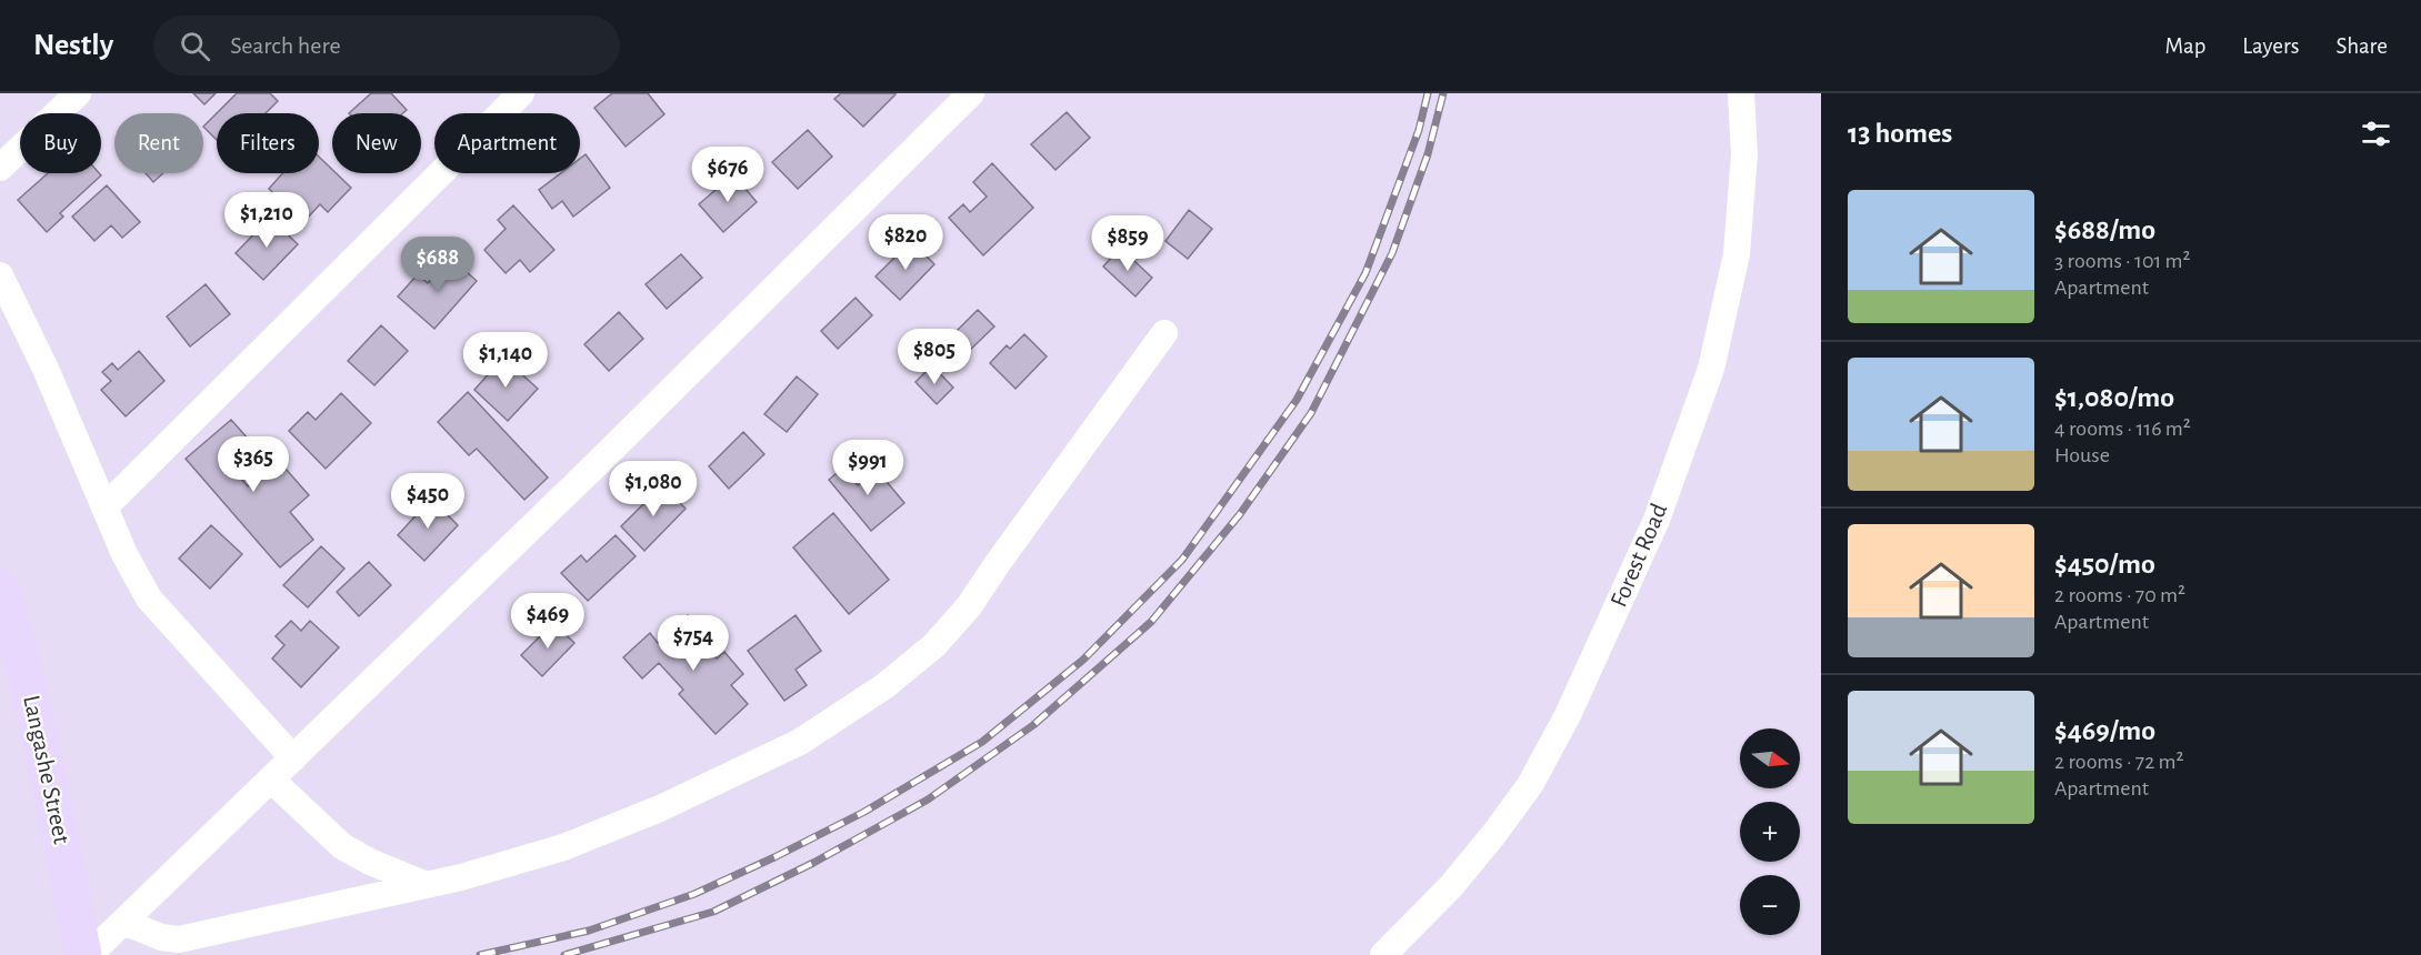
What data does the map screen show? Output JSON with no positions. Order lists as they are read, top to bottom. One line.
{"streets":{"main road":["Langashe Street"],"street":["Forest Road"]},"north":"right","page":{"header":"Nestly","search":"Search here","nav":["Map","Layers","Share"],"heading":"13 homes","chip":["Buy","Rent","Filters","New","Apartment"],"price":["$676","$1,210","$820","$859","$688","$805","$1,140","$365","$991","$1,080","$450","$469","$754"],"list":[{"name":"$688/mo","note":"3 rooms · 101 m² · Apartment"},{"name":"$1,080/mo","note":"4 rooms · 116 m² · House"},{"name":"$450/mo","note":"2 rooms · 70 m² · Apartment"},{"name":"$469/mo","note":"2 rooms · 72 m² · Apartment"}],"map_buttons":["+","−"]}}
